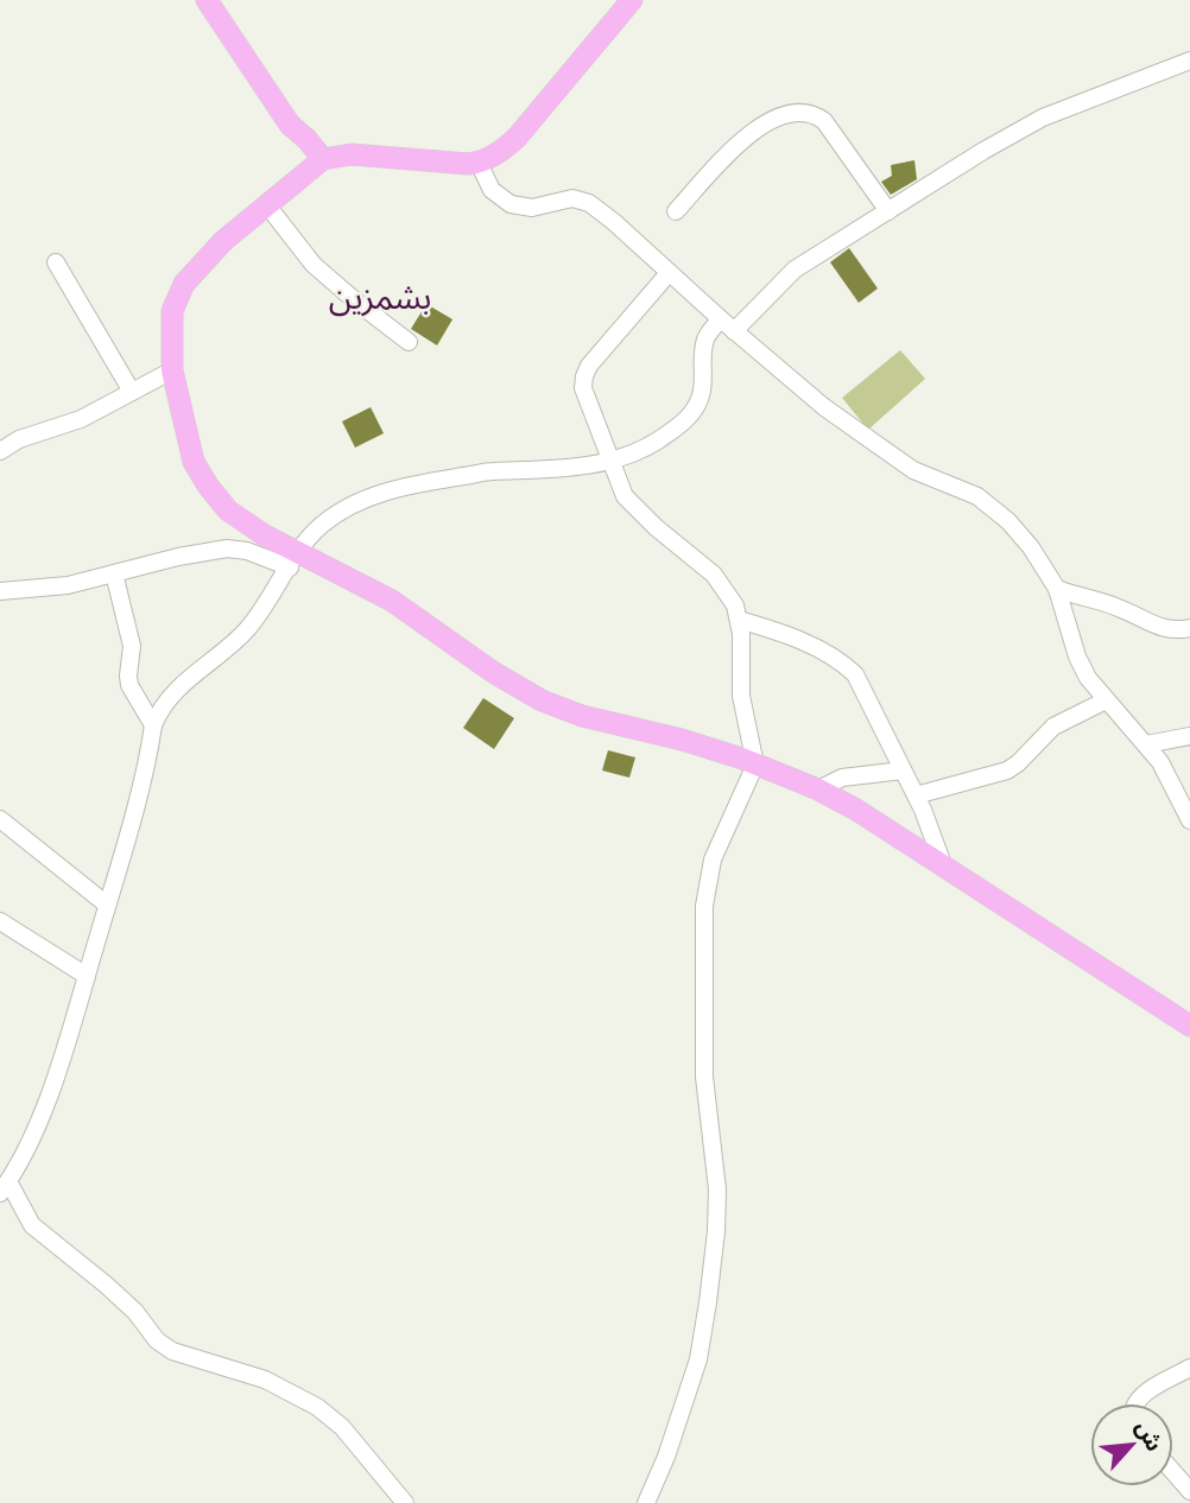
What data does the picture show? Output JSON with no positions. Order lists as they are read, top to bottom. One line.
{"districts":["بشمزين"],"north":"top right"}
